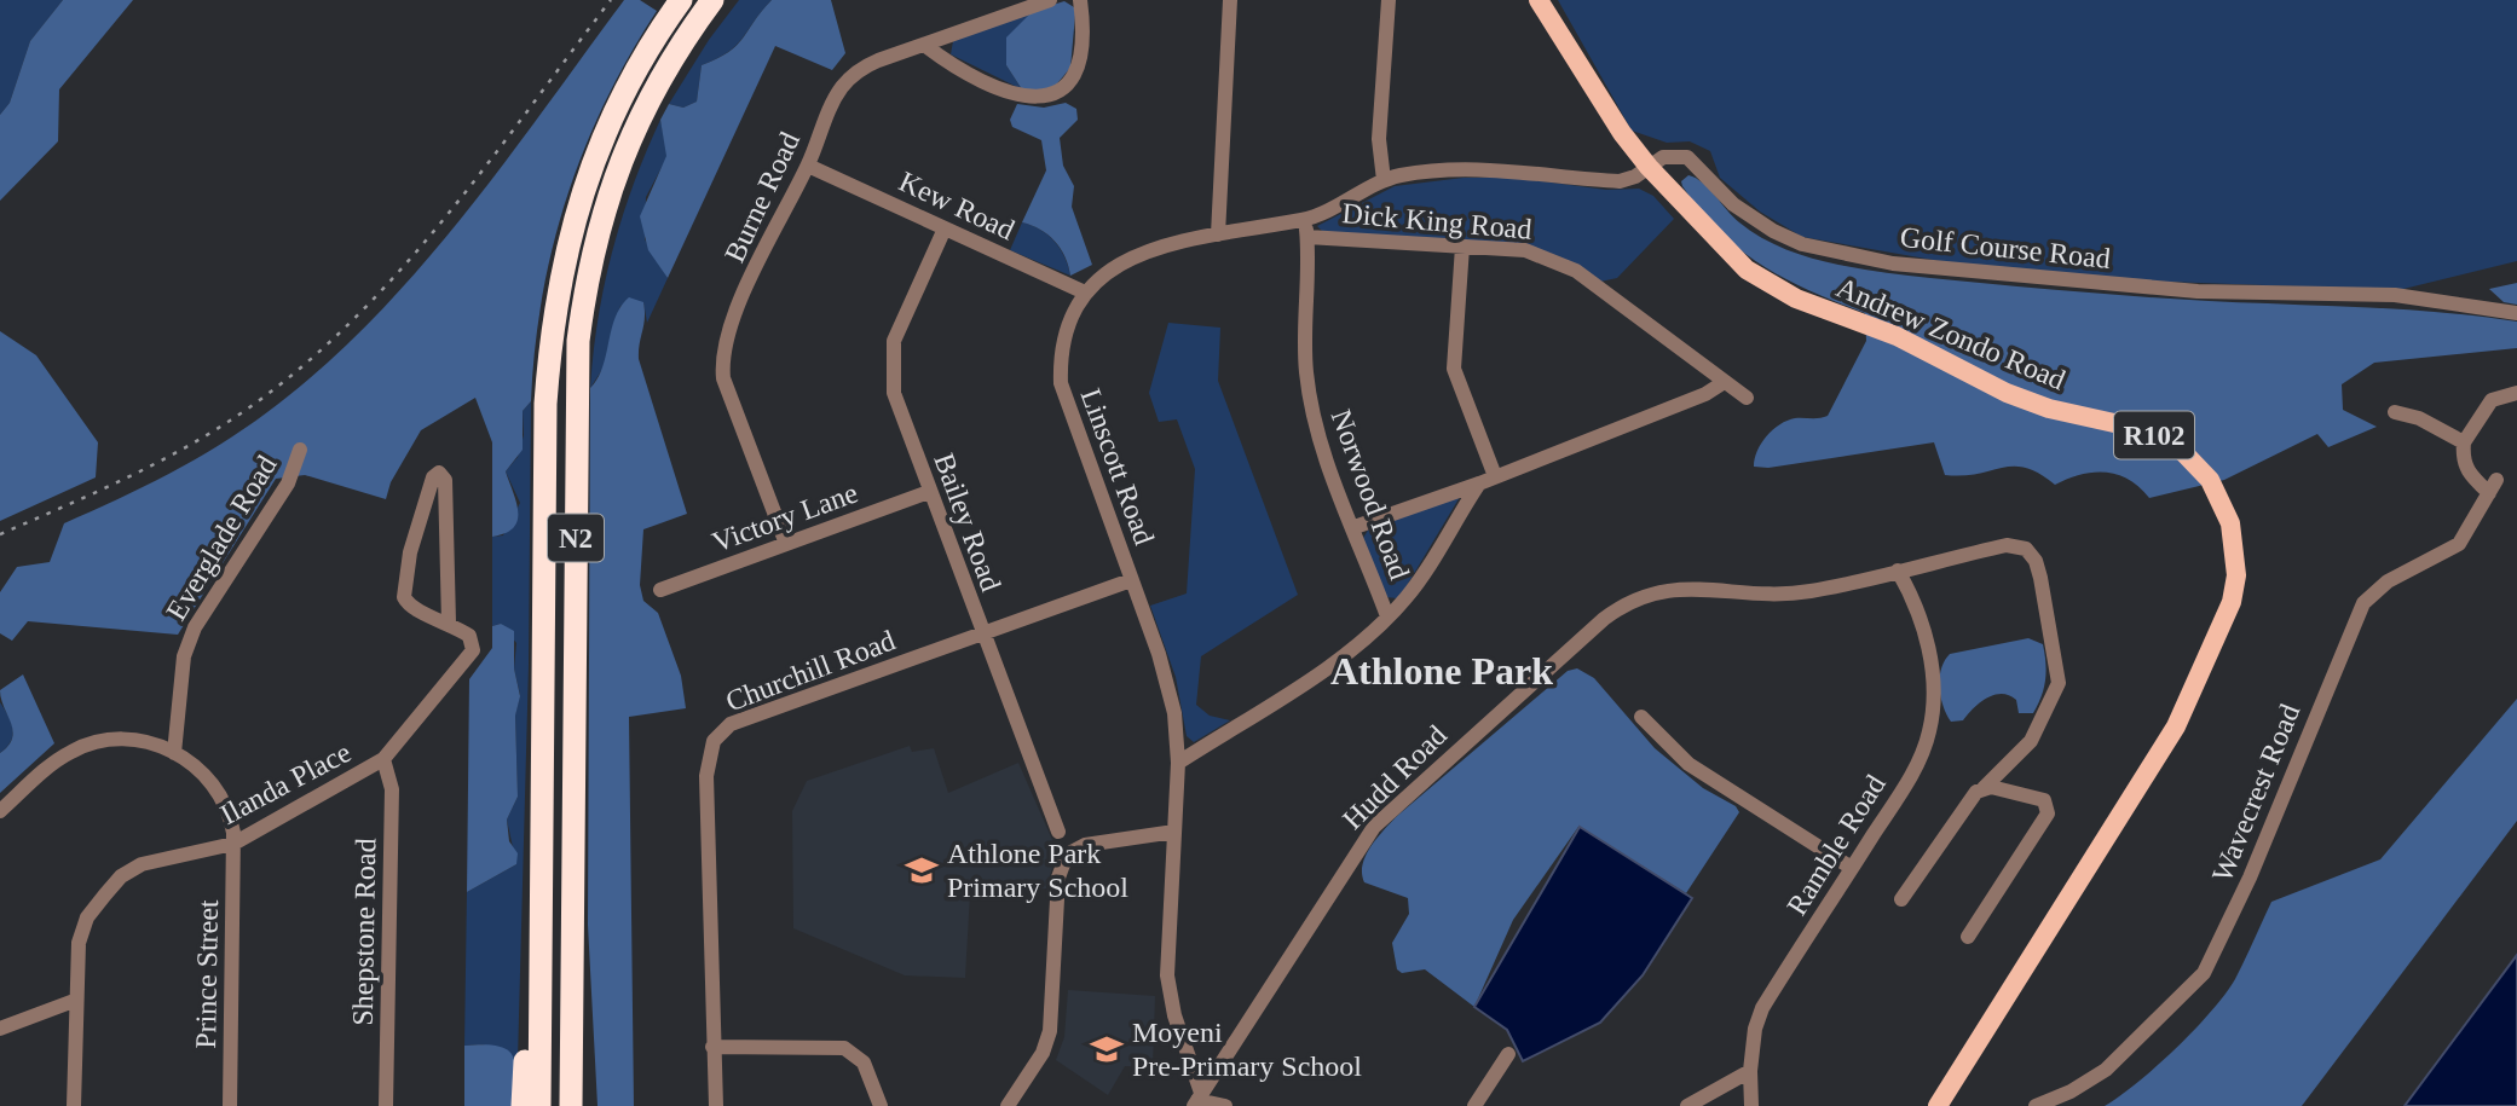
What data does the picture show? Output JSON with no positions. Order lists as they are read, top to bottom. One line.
{"streets":{"highway":["N2"],"main road":["Andrew Zondo Road","R102"],"street":["Burne Road","Kew Road","Dick King Road","Golf Course Road","Linscott Road","Norwood Road","Victory Lane","Bailey Road","Everglade Road","Churchill Road","Hudd Road","Ilanda Place","Wavecrest Road","Ramble Road","Shepstone Road","Prince Street"]},"crossings":[["Burne Road","Kew Road"],["Burne Road","Victory Lane"],["Kew Road","Linscott Road"],["Kew Road","Bailey Road"],["Dick King Road","Norwood Road"],["Golf Course Road","Andrew Zondo Road"],["Golf Course Road","Linscott Road"],["Andrew Zondo Road","Linscott Road"],["Linscott Road","Norwood Road"],["Linscott Road","Churchill Road"],["Linscott Road","Hudd Road"],["Victory Lane","Bailey Road"],["Bailey Road","Churchill Road"],["Everglade Road","Prince Street"],["Hudd Road","Ramble Road"],["Ilanda Place","Shepstone Road"],["Ilanda Place","Prince Street"]],"districts":["Athlone Park"],"places":{"school or university":["Athlone Park Primary School","Moyeni Pre-Primary School"]}}
